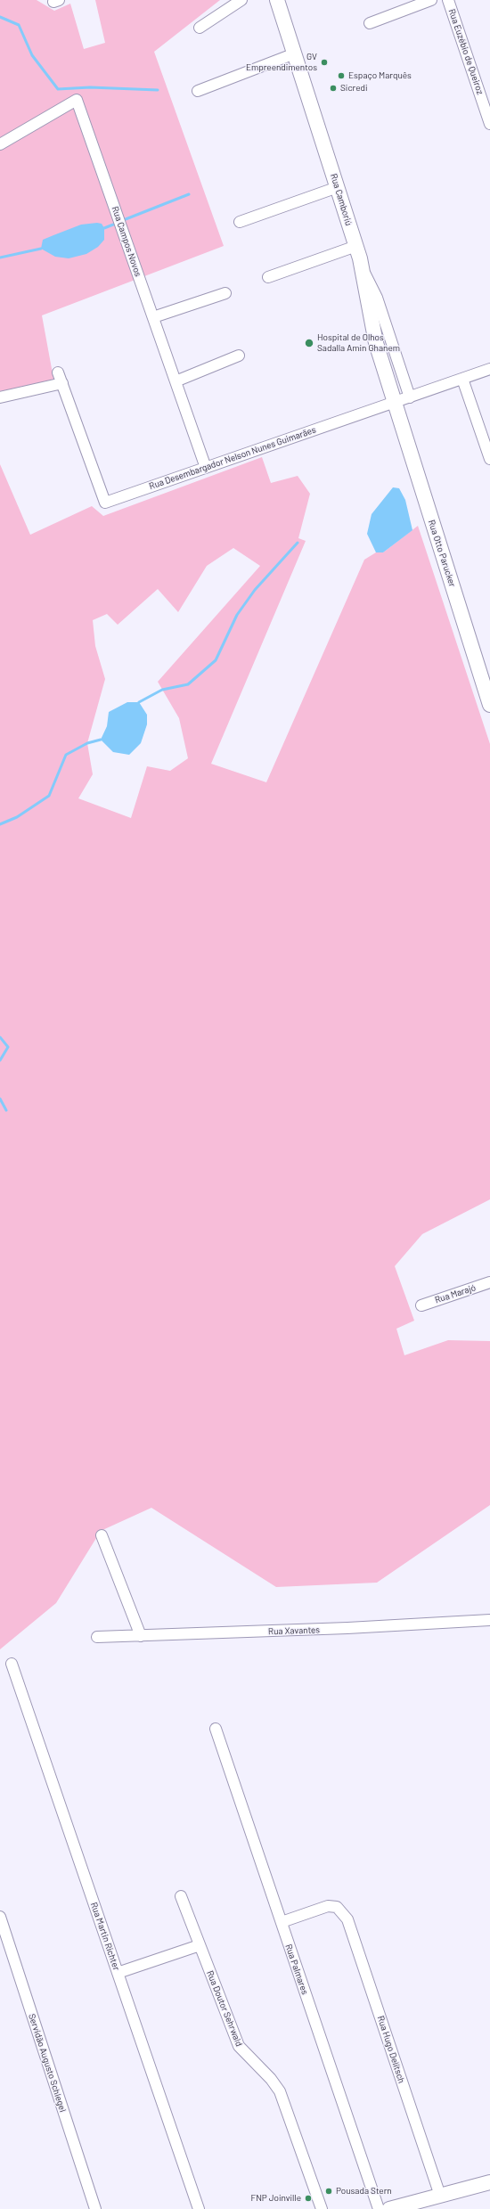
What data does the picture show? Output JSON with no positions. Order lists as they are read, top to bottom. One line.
{"streets":{"main road":["Rua Camboriú","Rua Otto Parucker"],"street":["Rua Euzébio de Queiroz","Rua Campos Novos","Rua Desembargador Nelson Nunes Guimarães","Rua Marajó","Rua Xavantes","Rua Martin Richter","Rua Palmares","Rua Doutor Sehrwald","Rua Hugo Delitsch","Servidão Augusto Schlegel"]},"crossings":[["Rua Camboriú","Rua Desembargador Nelson Nunes Guimarães"],["Rua Camboriú","Rua Otto Parucker"],["Rua Campos Novos","Rua Desembargador Nelson Nunes Guimarães"],["Rua Desembargador Nelson Nunes Guimarães","Rua Otto Parucker"],["Rua Palmares","Rua Hugo Delitsch"]],"places":["GV Empreendimentos","Espaço Marquês","Sicredi","Hospital de Olhos Sadalla Amin Ghanem","Pousada Stern","FNP Joinville"]}
